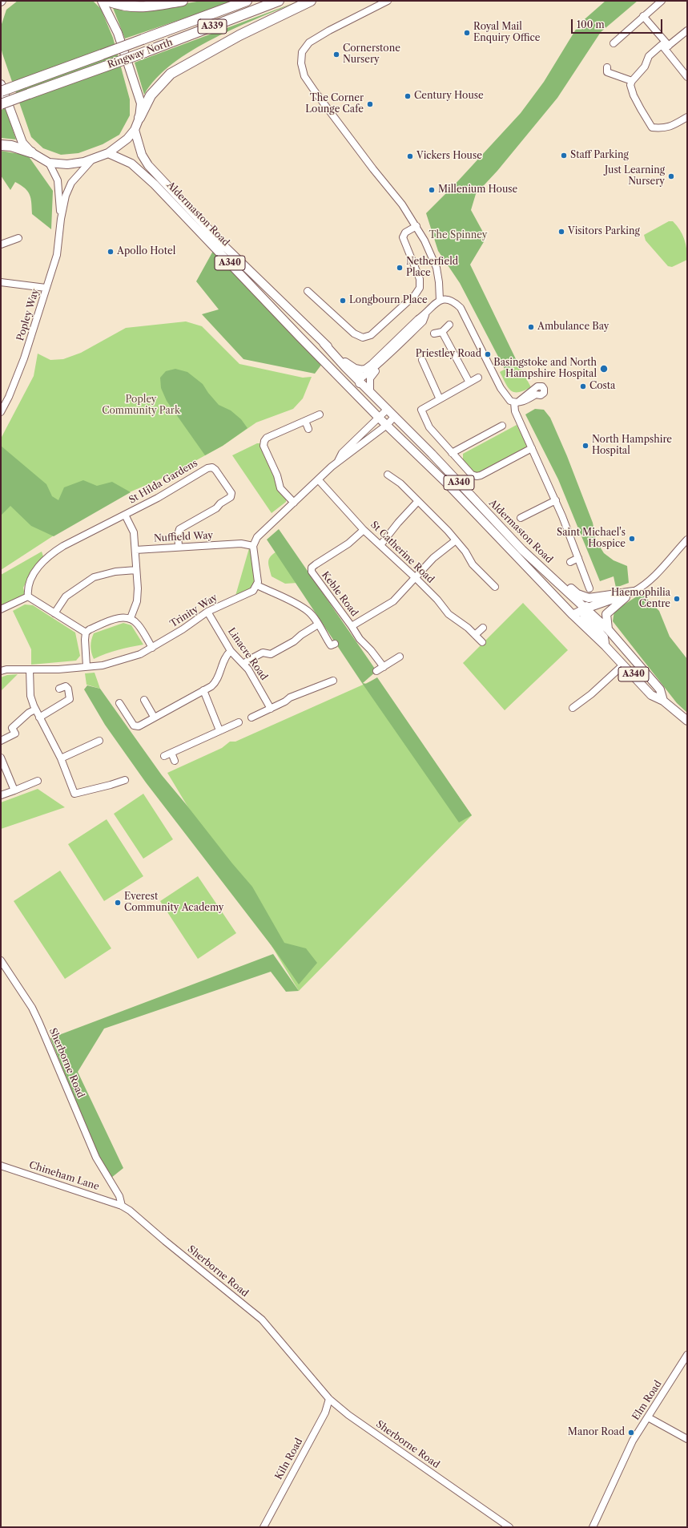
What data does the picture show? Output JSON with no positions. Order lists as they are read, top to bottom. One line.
{"streets":{"highway":["A339","Ringway North"],"main road":["Aldermaston Road","A340"],"street":["Popley Way","St Hilda Gardens","Nuffield Way","St Catherine Road","Keble Road","Trinity Way","Linacre Road","Sherborne Road","Chineham Lane","Elm Road","Kiln Road"]},"crossings":[["Aldermaston Road","A340"],["St Hilda Gardens","Nuffield Way"],["St Catherine Road","Keble Road"],["Trinity Way","Linacre Road"],["Sherborne Road","Chineham Lane"],["Sherborne Road","Kiln Road"]],"parks":["The Spinney","Popley Community Park"],"places":["Royal Mail Enquiry Office","Cornerstone Nursery","Century House","The Corner Lounge Cafe","Staff Parking","Vickers House","Just Learning Nursery","Millenium House","Visitors Parking","Apollo Hotel","Netherfield Place","Longbourn Place","Ambulance Bay","Priestley Road","Basingstoke and North Hampshire Hospital","Costa","North Hampshire Hospital","Saint Michael's Hospice","Haemophilia Centre","Everest Community Academy","Manor Road"],"scale_bar":"100 m"}
